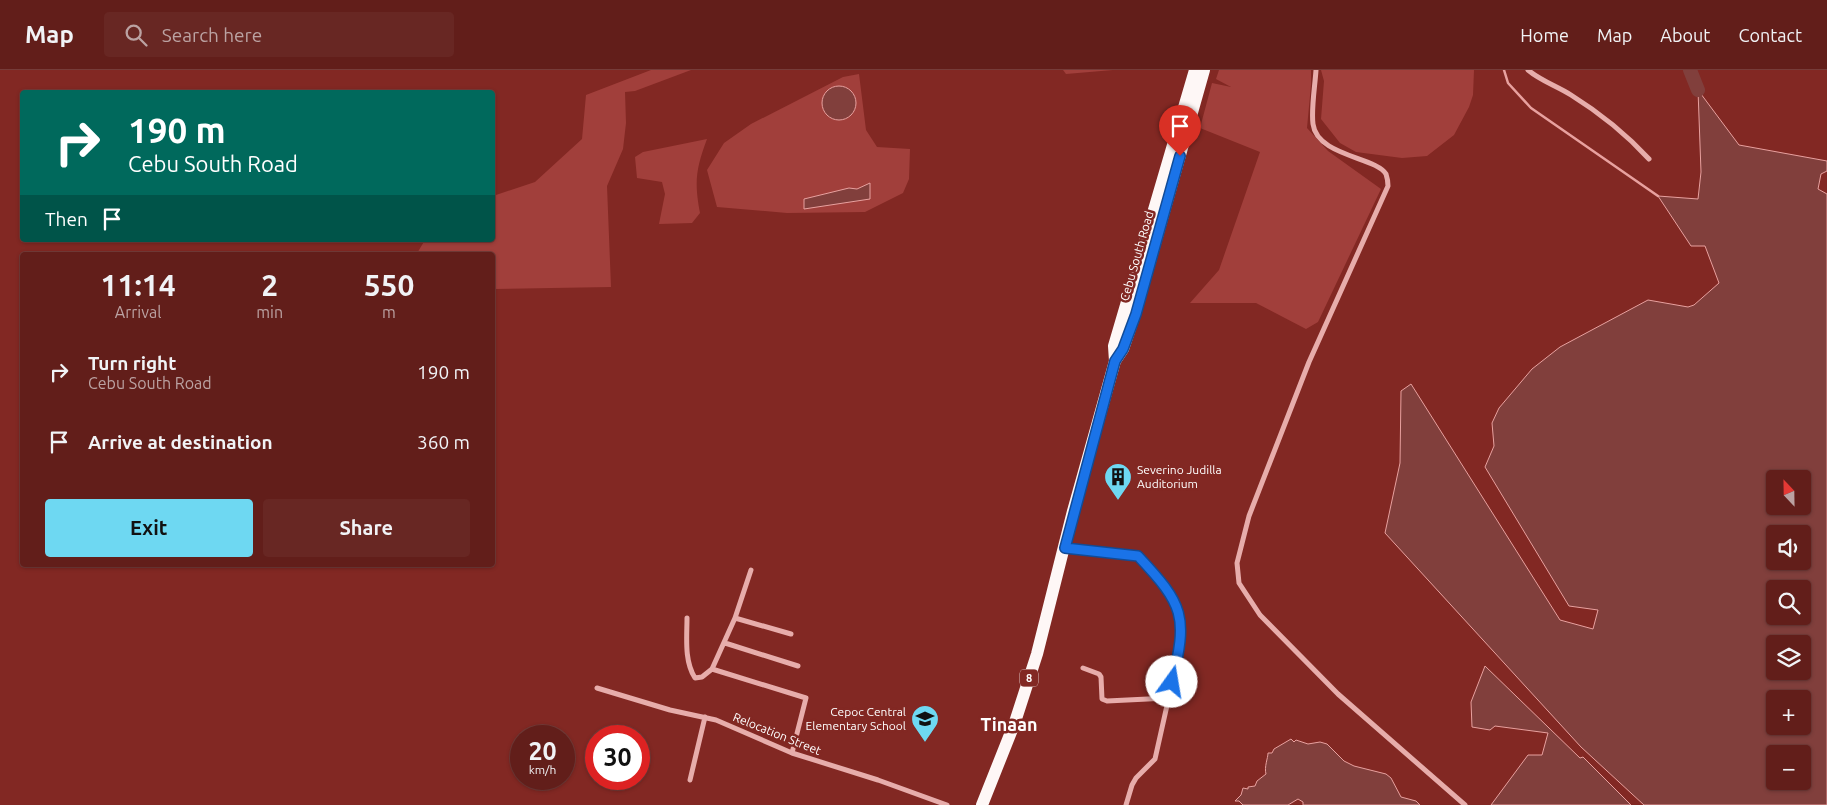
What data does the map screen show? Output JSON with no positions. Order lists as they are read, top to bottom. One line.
{"streets":{"highway":["Cebu South Road","8"],"street":["Relocation Street"]},"crossings":[["Cebu South Road","8"]],"districts":["Tinaan"],"places":{"building":["Severino Judilla Auditorium"],"school or university":["Cepoc Central Elementary School"]},"north":"top","page":{"header":"Map","search":"Search here","nav":["Home","Map","About","Contact"],"turn":["190 m","Cebu South Road"],"then":"Then","eta":["11:14","Arrival","2","min","550","m"],"list":[{"name":"Turn right","note":"Cebu South Road","value":"190 m"},{"name":"Arrive at destination","value":"360 m"}],"map_buttons":["+","−"],"buttons":["Exit","Share"],"speed":"20 km/h","limit":"30"}}
